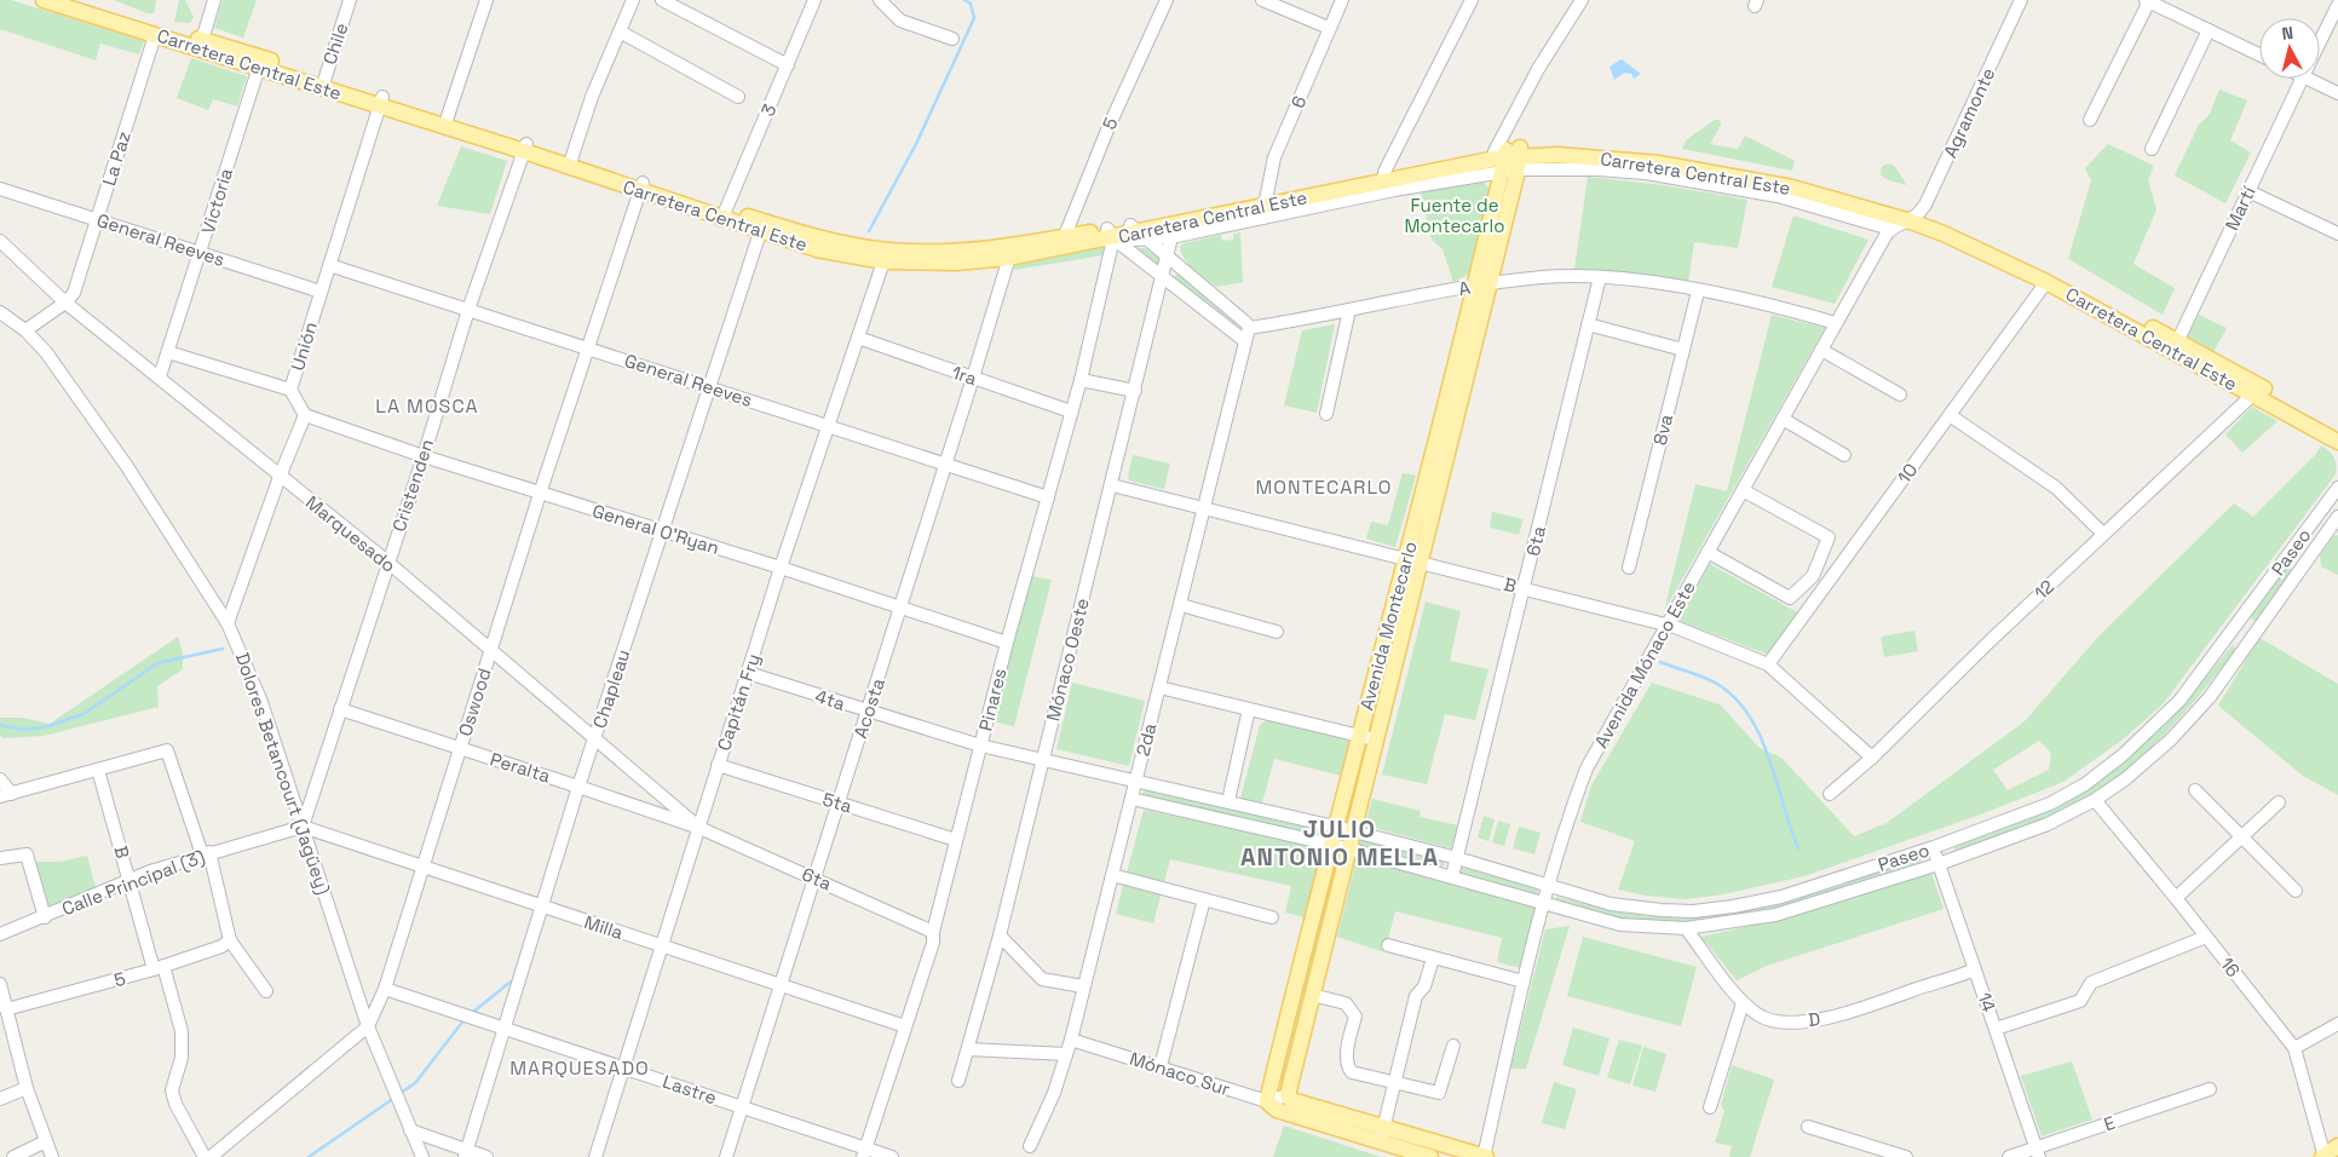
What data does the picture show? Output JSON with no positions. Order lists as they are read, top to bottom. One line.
{"streets":{"main road":["Carretera Central Este","Avenida Montecarlo"],"street":["Chile","6","3","Agramonte","5","La Paz","Victoria","Martí","General Reeves","A","Unión","1ra","8va","10","Cristenden","General O'Ryan","Marquesado","6ta","Paseo","B","12","Mónaco Oeste","Avenida Mónaco Este","Chapleau","4ta","Pinares","Oswood","Capitán Fry","Acosta","2da","Peralta","Dolores Betancourt (Jagüey)","5ta","Calle Principal (3)","Milla","16","14","D","Mónaco Sur","Lastre","E"]},"crossings":[["Chile","Carretera Central Este"],["Carretera Central Este","6"],["Carretera Central Este","3"],["Carretera Central Este","Agramonte"],["Carretera Central Este","5"],["Carretera Central Este","La Paz"],["Carretera Central Este","Victoria"],["Carretera Central Este","Martí"],["Carretera Central Este","Unión"],["Carretera Central Este","10"],["Carretera Central Este","Cristenden"],["Carretera Central Este","12"],["Carretera Central Este","Avenida Montecarlo"],["Carretera Central Este","Chapleau"],["Carretera Central Este","Pinares"],["Carretera Central Este","Oswood"],["Carretera Central Este","Capitán Fry"],["Carretera Central Este","Acosta"],["5","B"],["La Paz","General Reeves"],["La Paz","Marquesado"],["La Paz","Dolores Betancourt (Jagüey)"],["Victoria","General Reeves"],["Victoria","Marquesado"],["General Reeves","Unión"],["General Reeves","Cristenden"],["General Reeves","Chapleau"],["General Reeves","Pinares"],["General Reeves","Oswood"],["General Reeves","Capitán Fry"],["General Reeves","Acosta"],["A","8va"],["A","6ta"],["A","Avenida Montecarlo"],["A","Avenida Mónaco Este"],["A","2da"],["Unión","General O'Ryan"],["1ra","Pinares"],["1ra","Capitán Fry"],["1ra","Acosta"],["10","B"],["Cristenden","General O'Ryan"],["Cristenden","Marquesado"],["Cristenden","Peralta"],["Cristenden","Dolores Betancourt (Jagüey)"],["Cristenden","Calle Principal (3)"],["Cristenden","Milla"],["General O'Ryan","Chapleau"],["General O'Ryan","Pinares"],["General O'Ryan","Oswood"],["General O'Ryan","Capitán Fry"],["General O'Ryan","Acosta"],["Marquesado","6ta"],["Marquesado","Chapleau"],["Marquesado","Oswood"],["Marquesado","Capitán Fry"],["Marquesado","Peralta"],["6ta","Paseo"],["6ta","B"],["6ta","Pinares"],["6ta","Capitán Fry"],["6ta","Acosta"],["6ta","Peralta"],["Paseo","Avenida Montecarlo"],["Paseo","Avenida Mónaco Este"],["Paseo","4ta"],["Paseo","2da"],["Paseo","16"],["Paseo","14"],["Paseo","D"],["B","12"],["B","Avenida Montecarlo"],["B","Mónaco Oeste"],["B","Avenida Mónaco Este"],["B","2da"],["B","Calle Principal (3)"],["Avenida Montecarlo","Mónaco Sur"],["Mónaco Oeste","4ta"],["Chapleau","Peralta"],["Chapleau","Milla"],["Chapleau","Lastre"],["4ta","Pinares"],["4ta","Capitán Fry"],["4ta","Acosta"],["4ta","2da"],["Pinares","5ta"],["Pinares","Milla"],["Pinares","Lastre"],["Oswood","Peralta"],["Oswood","Dolores Betancourt (Jagüey)"],["Oswood","Milla"],["Oswood","Lastre"],["Capitán Fry","Peralta"],["Capitán Fry","5ta"],["Capitán Fry","Milla"],["Capitán Fry","Lastre"],["Acosta","5ta"],["Acosta","Milla"],["Acosta","Lastre"],["2da","Mónaco Sur"],["Dolores Betancourt (Jagüey)","Calle Principal (3)"],["Dolores Betancourt (Jagüey)","Milla"],["Calle Principal (3)","Milla"],["14","D"],["14","E"]],"districts":["LA MOSCA","MONTECARLO","JULIO ANTONIO MELLA","MARQUESADO"],"parks":["Fuente de Montecarlo"],"north":"top"}
